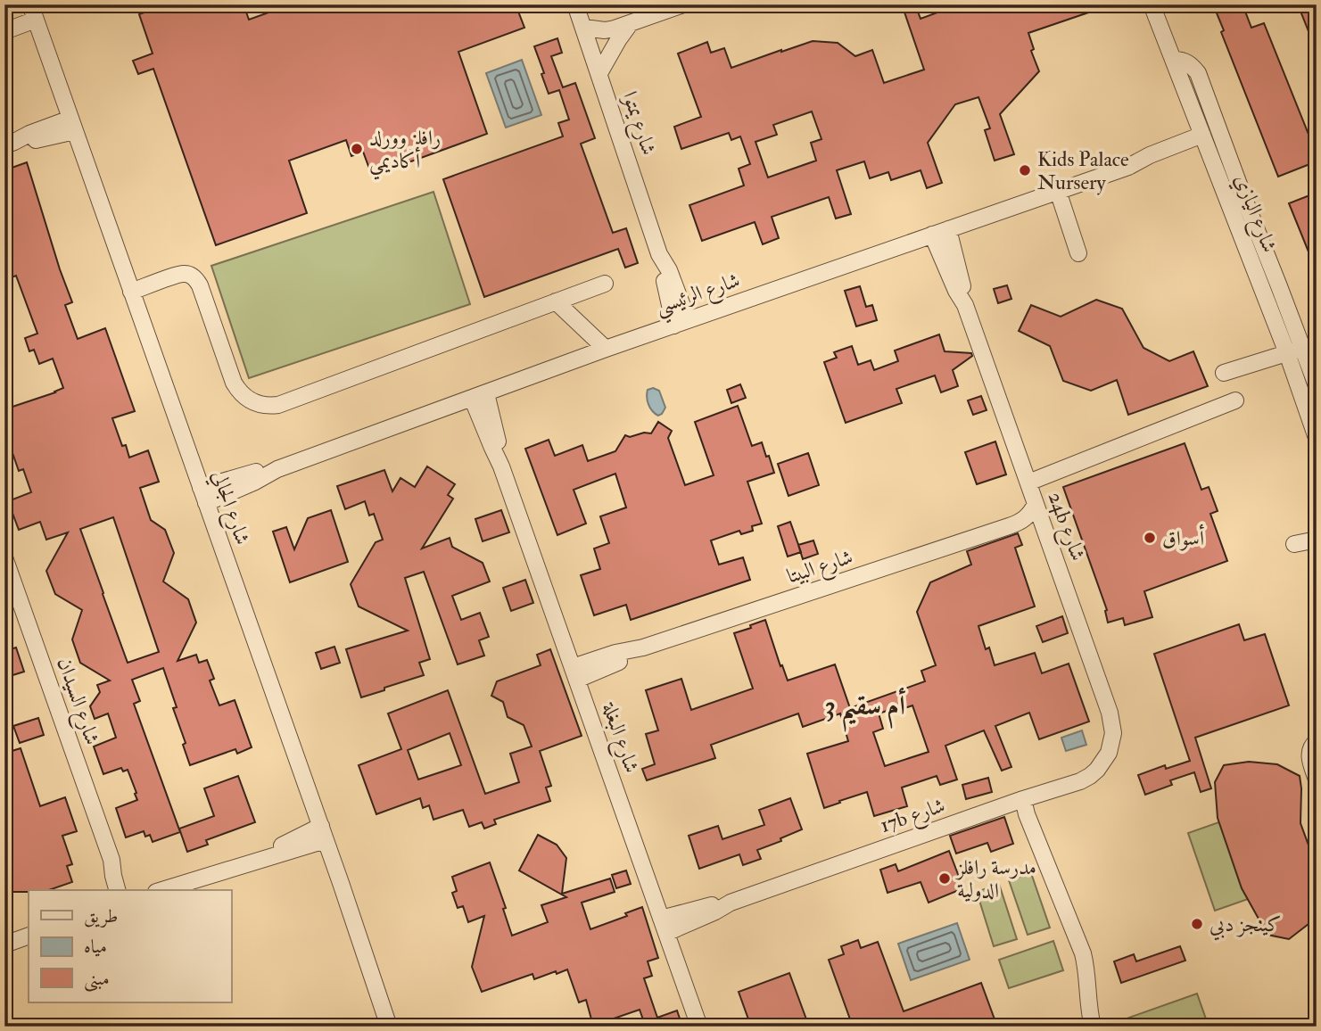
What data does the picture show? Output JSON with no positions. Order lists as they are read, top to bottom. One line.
{"streets":{"street":["شارع يمتوا","شارع اليازي","شارع الرئيسي","شارع الجالي","24b شارع","شارع البيتا","شارع السيدان","شارع البغلة","17b شارع"]},"crossings":[["شارع يمتوا","شارع الرئيسي"],["شارع اليازي","شارع الرئيسي"],["شارع الرئيسي","شارع الجالي"],["شارع الرئيسي","24b شارع"],["شارع الرئيسي","شارع البغلة"],["24b شارع","شارع البيتا"],["24b شارع","17b شارع"],["شارع البيتا","شارع البغلة"],["شارع البغلة","17b شارع"]],"districts":["أم سقيم 3"],"places":["رافلز وورلد أكاديمي","Kids Palace Nursery","أسواق","مدرسة رافلز الدولية","كينجز دبي"],"legend":["طريق","مياه","مبنى"]}
